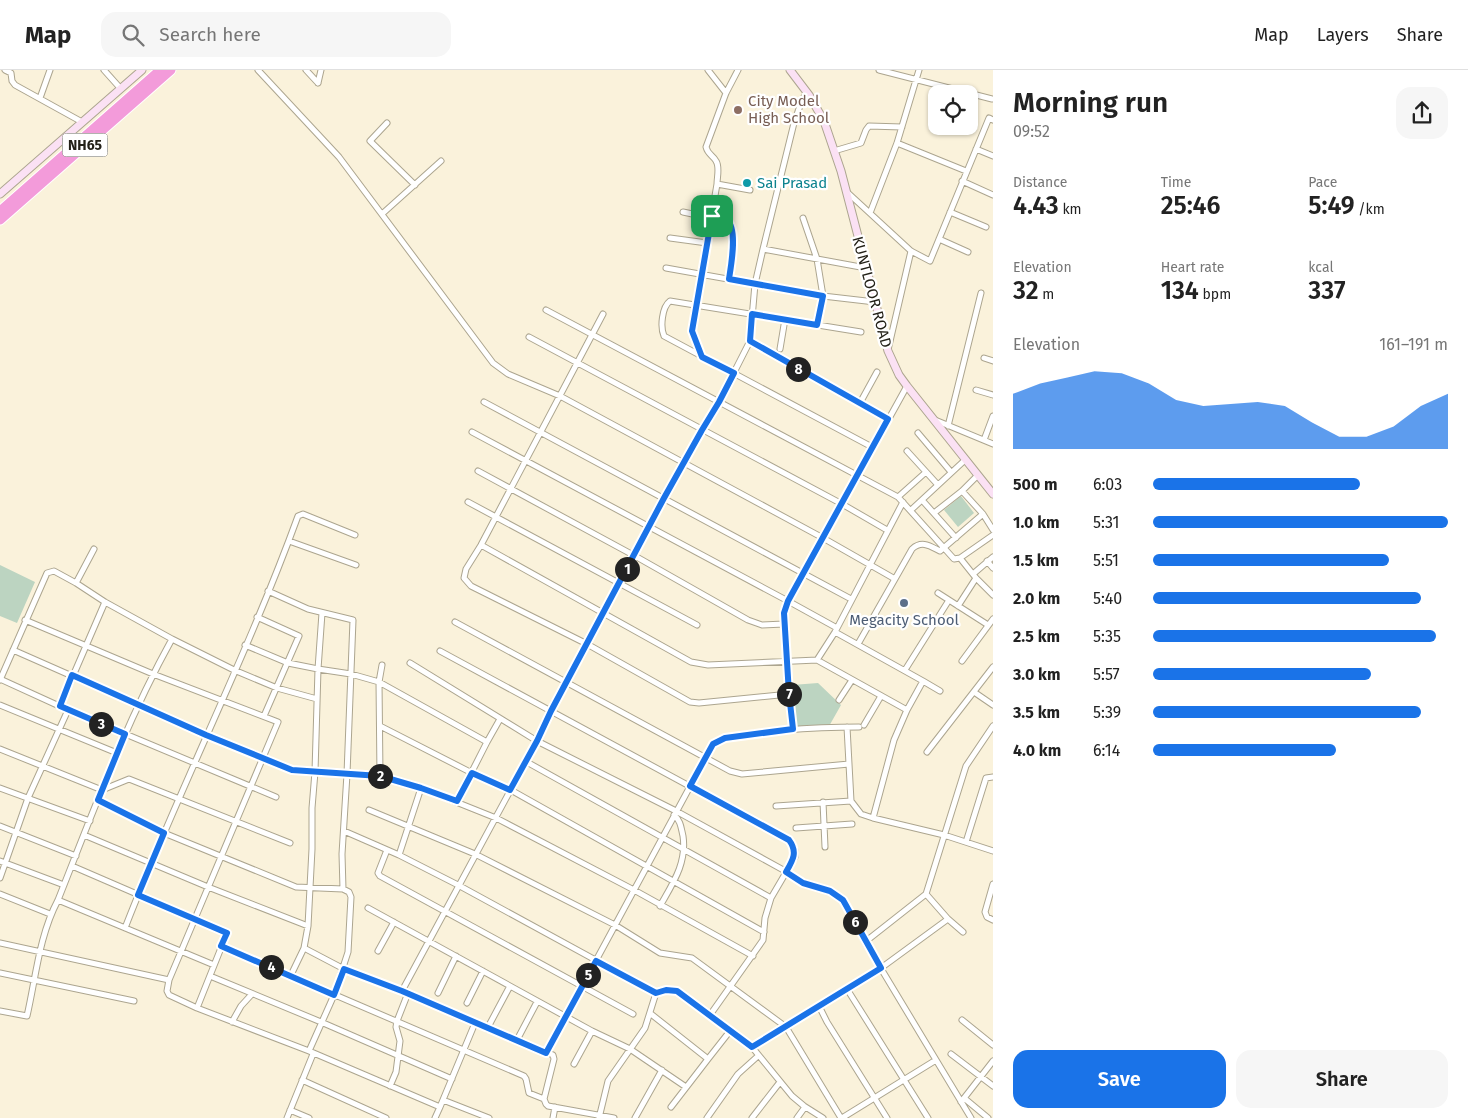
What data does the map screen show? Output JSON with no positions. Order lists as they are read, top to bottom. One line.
{"streets":{"highway":["NH65"],"street":["KUNTLOOR ROAD"]},"places":["City Model High School","Sai Prasad","Megacity School"],"page":{"header":"Map","search":"Search here","nav":["Map","Layers","Share"],"heading":["Morning run","09:52"],"stats":[["Distance","4.43 km"],["Time","25:46"],["Pace","5:49 /km"],["Elevation","32 m"],["Heart rate","134 bpm"],["kcal","337"]],"chart":["Elevation","161–191 m"],"pins":["8","1","7","3","2","6","4","5"],"list":[{"name":"500 m","note":"6:03"},{"name":"1.0 km","note":"5:31"},{"name":"1.5 km","note":"5:51"},{"name":"2.0 km","note":"5:40"},{"name":"2.5 km","note":"5:35"},{"name":"3.0 km","note":"5:57"},{"name":"3.5 km","note":"5:39"},{"name":"4.0 km","note":"6:14"}],"buttons":["Save","Share"]}}
